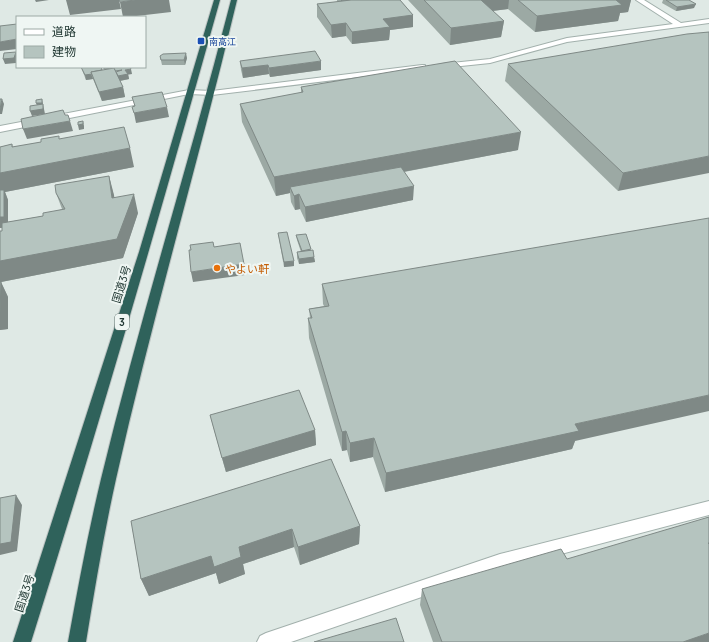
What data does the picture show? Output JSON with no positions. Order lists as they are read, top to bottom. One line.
{"streets":{"highway":["国道3号","3"]},"places":{"transit":["南高江"],"other":["やよい軒"]},"legend":["道路","建物"]}
